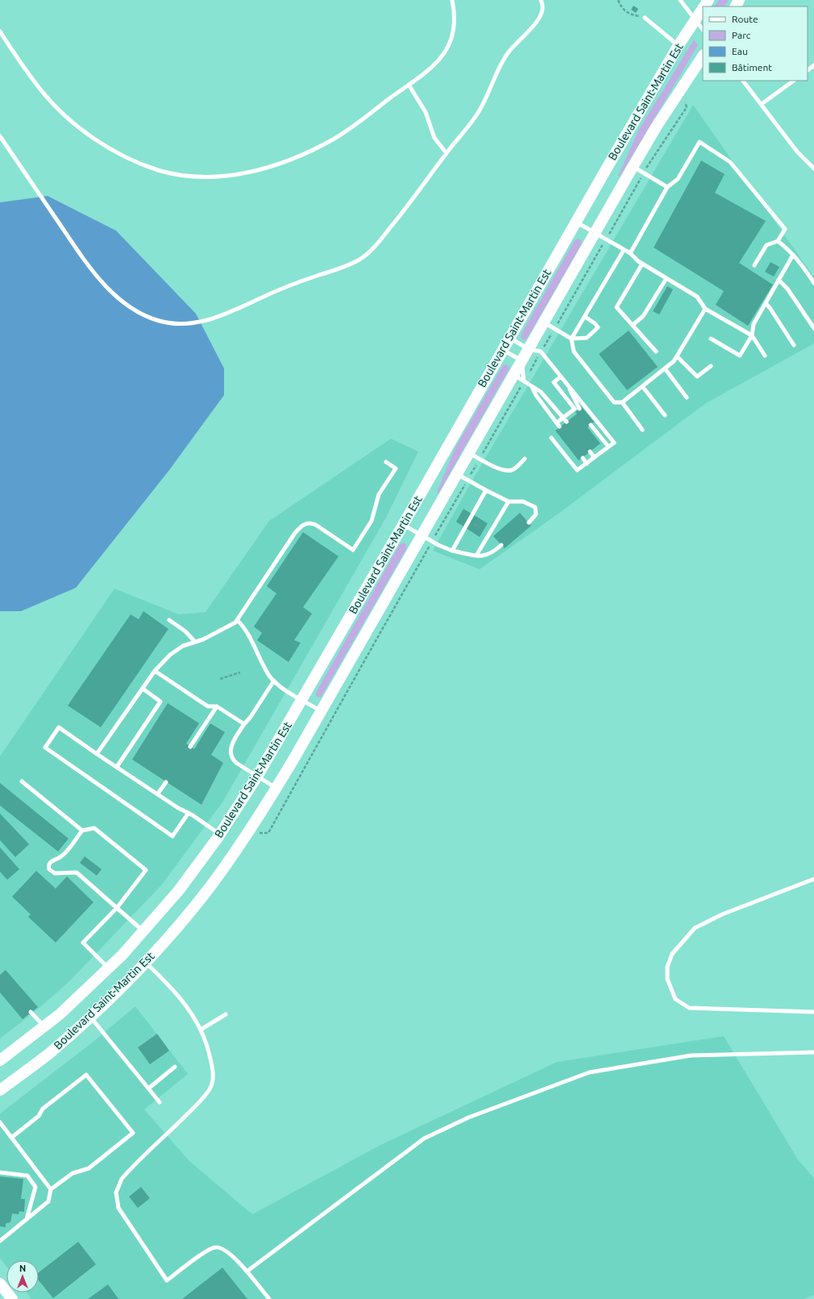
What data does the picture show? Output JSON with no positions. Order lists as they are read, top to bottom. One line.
{"streets":{"main road":["Boulevard Saint-Martin Est"]},"legend":["Route","Parc","Eau","Bâtiment"],"north":"top"}
